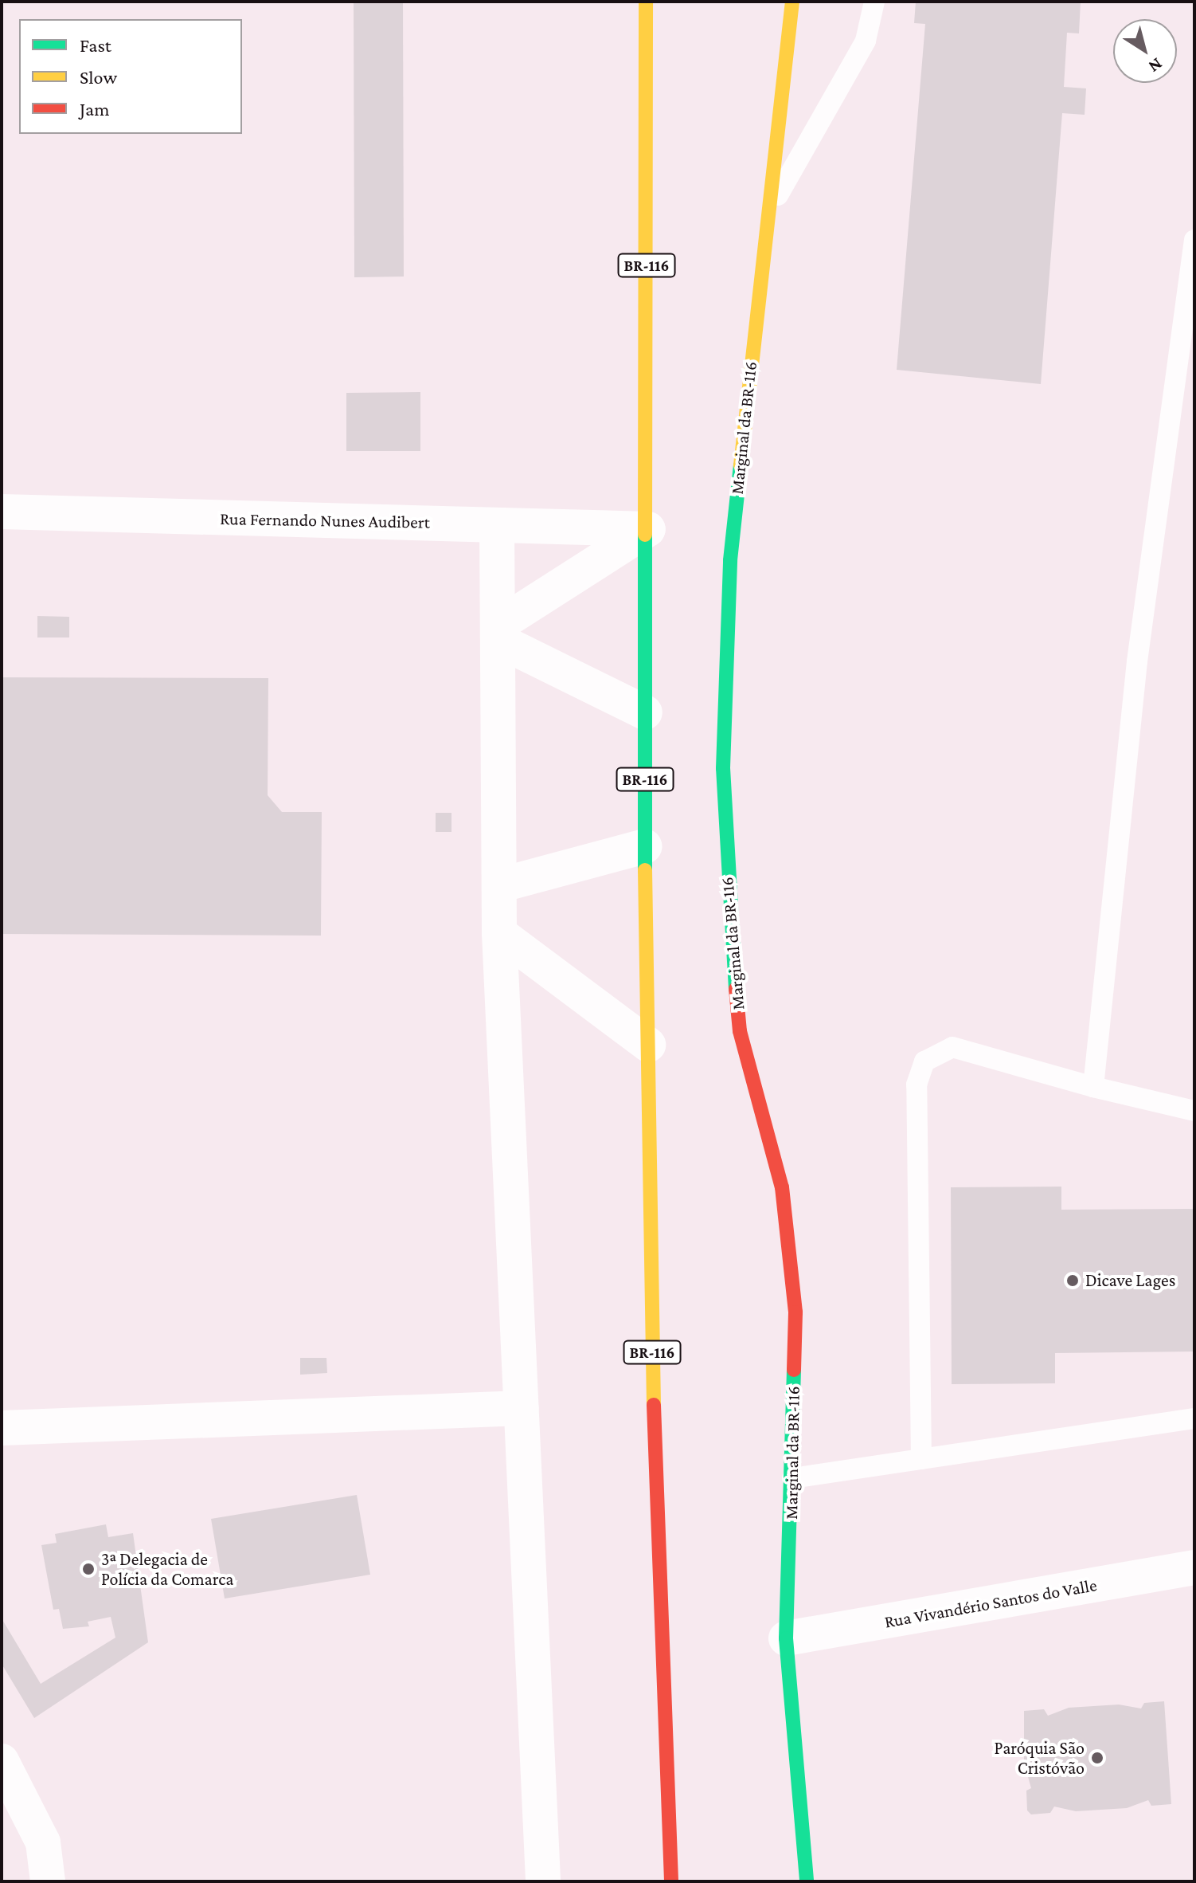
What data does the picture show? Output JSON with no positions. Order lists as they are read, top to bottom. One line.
{"streets":{"main road":["BR-116","Marginal da BR-116"],"street":["Rua Fernando Nunes Audibert","Rua Vivandério Santos do Valle"]},"crossings":[["BR-116","Rua Fernando Nunes Audibert"],["Marginal da BR-116","Rua Vivandério Santos do Valle"]],"places":["Dicave Lages","3ª Delegacia de Polícia da Comarca","Paróquia São Cristóvão"],"legend":["Fast","Slow","Jam"],"north":"bottom right"}
